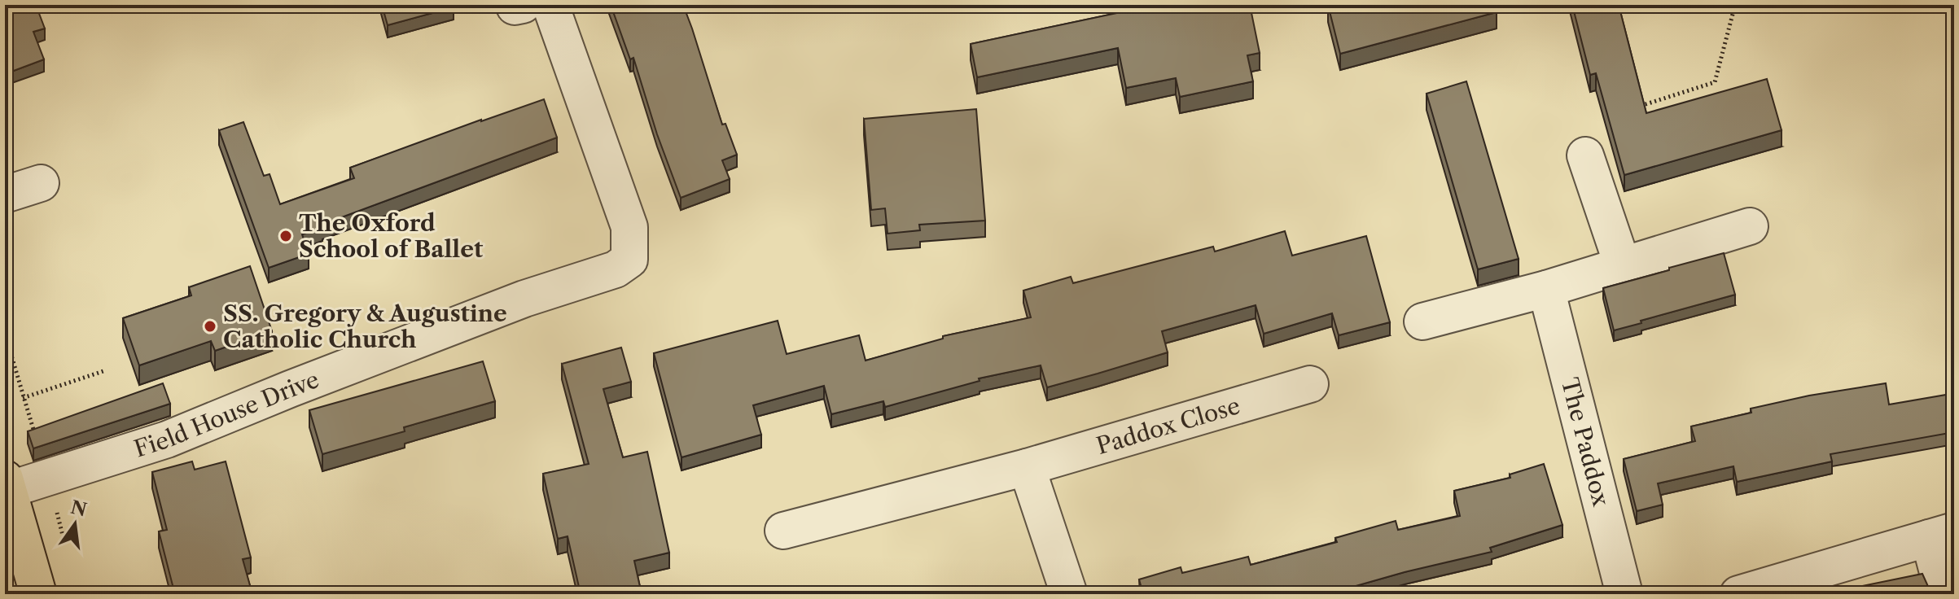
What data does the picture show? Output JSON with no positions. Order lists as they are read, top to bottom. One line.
{"streets":{"street":["Field House Drive","Paddox Close","The Paddox"]},"places":["The Oxford School of Ballet","SS. Gregory & Augustine Catholic Church"],"north":"top"}
